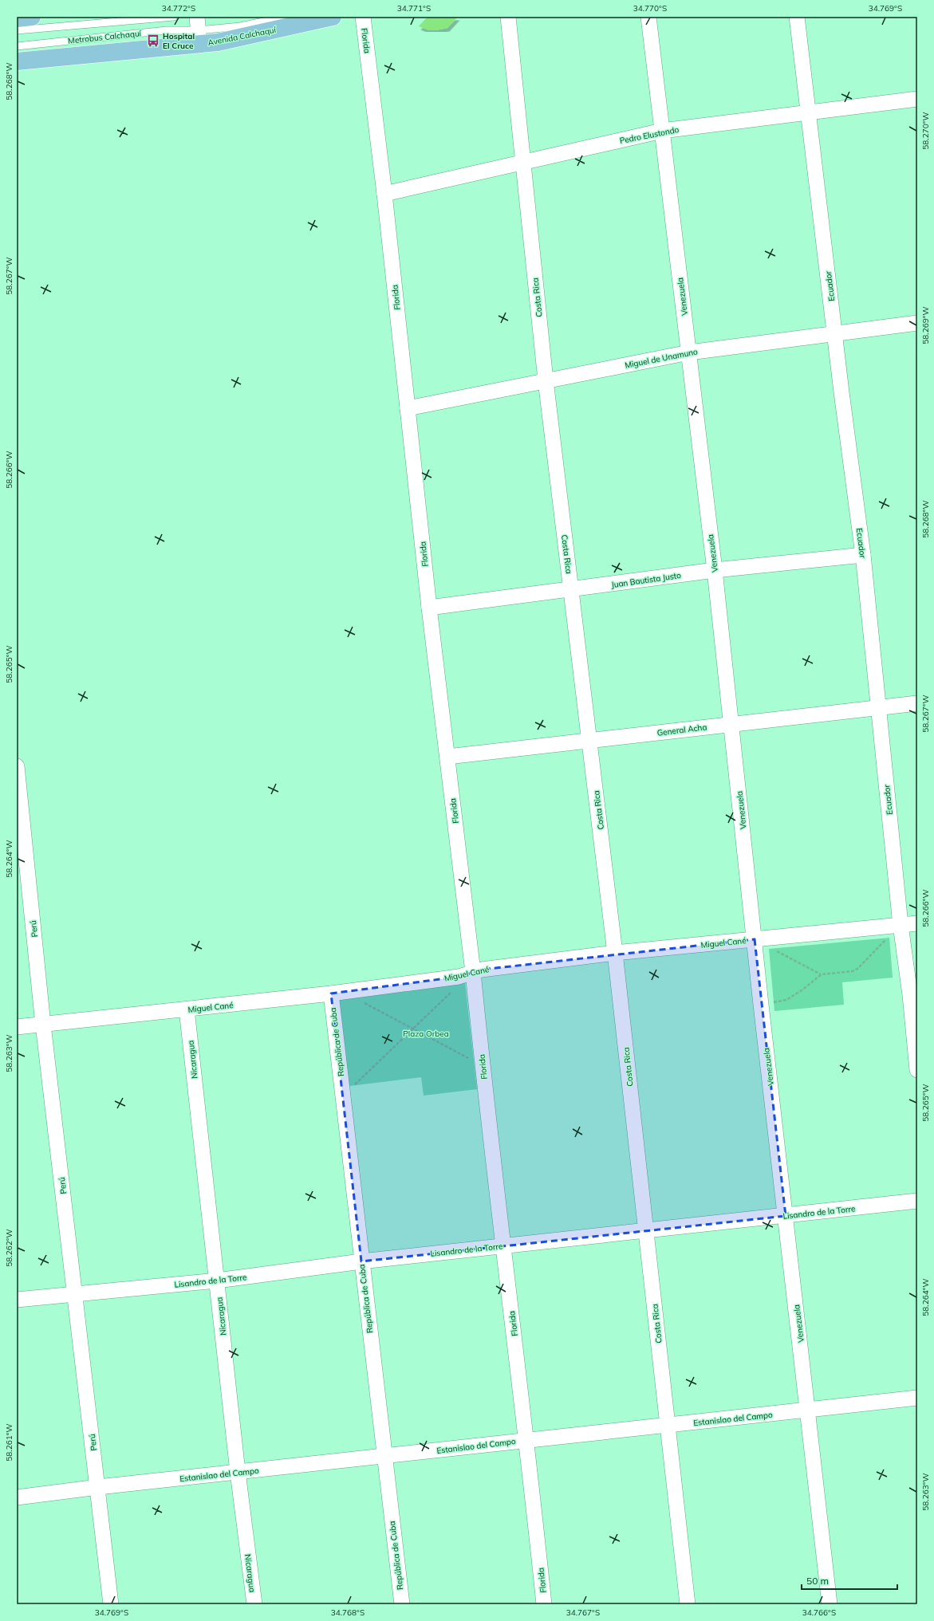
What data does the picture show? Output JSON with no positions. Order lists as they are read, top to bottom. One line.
{"streets":{"main road":["Avenida Calchaquí"],"street":["Florida","Pedro Elustondo","Ecuador","Venezuela","Costa Rica","Miguel de Unamuno","Juan Bautista Justo","General Acha","Perú","Miguel Cané","República de Cuba","Nicaragua","Lisandro de la Torre","Estanislao del Campo"],"lane":["Metrobus Calchaquí"]},"crossings":[["Avenida Calchaquí","Metrobus Calchaquí"],["Florida","Pedro Elustondo"],["Florida","Miguel de Unamuno"],["Florida","Juan Bautista Justo"],["Florida","General Acha"],["Florida","Miguel Cané"],["Florida","Lisandro de la Torre"],["Florida","Estanislao del Campo"],["Pedro Elustondo","Ecuador"],["Pedro Elustondo","Venezuela"],["Pedro Elustondo","Costa Rica"],["Ecuador","Miguel de Unamuno"],["Ecuador","Juan Bautista Justo"],["Ecuador","General Acha"],["Ecuador","Miguel Cané"],["Venezuela","Miguel de Unamuno"],["Venezuela","Juan Bautista Justo"],["Venezuela","General Acha"],["Venezuela","Miguel Cané"],["Venezuela","Lisandro de la Torre"],["Venezuela","Estanislao del Campo"],["Costa Rica","Miguel de Unamuno"],["Costa Rica","Juan Bautista Justo"],["Costa Rica","General Acha"],["Costa Rica","Miguel Cané"],["Costa Rica","Lisandro de la Torre"],["Costa Rica","Estanislao del Campo"],["Perú","Miguel Cané"],["Perú","Lisandro de la Torre"],["Perú","Estanislao del Campo"],["Miguel Cané","República de Cuba"],["Miguel Cané","Nicaragua"],["República de Cuba","Lisandro de la Torre"],["República de Cuba","Estanislao del Campo"],["Nicaragua","Lisandro de la Torre"],["Nicaragua","Estanislao del Campo"]],"parks":["Plaza Orbea"],"places":{"bus stop":["Hospital El Cruce"]},"scale_bar":"50 m","coordinates":["34.772°S","34.771°S","34.770°S","34.769°S","58.268°W","58.270°W","58.267°W","58.269°W","58.266°W","58.265°W","58.264°W","58.263°W","58.262°W","58.261°W","34.768°S","34.767°S","34.766°S"]}
